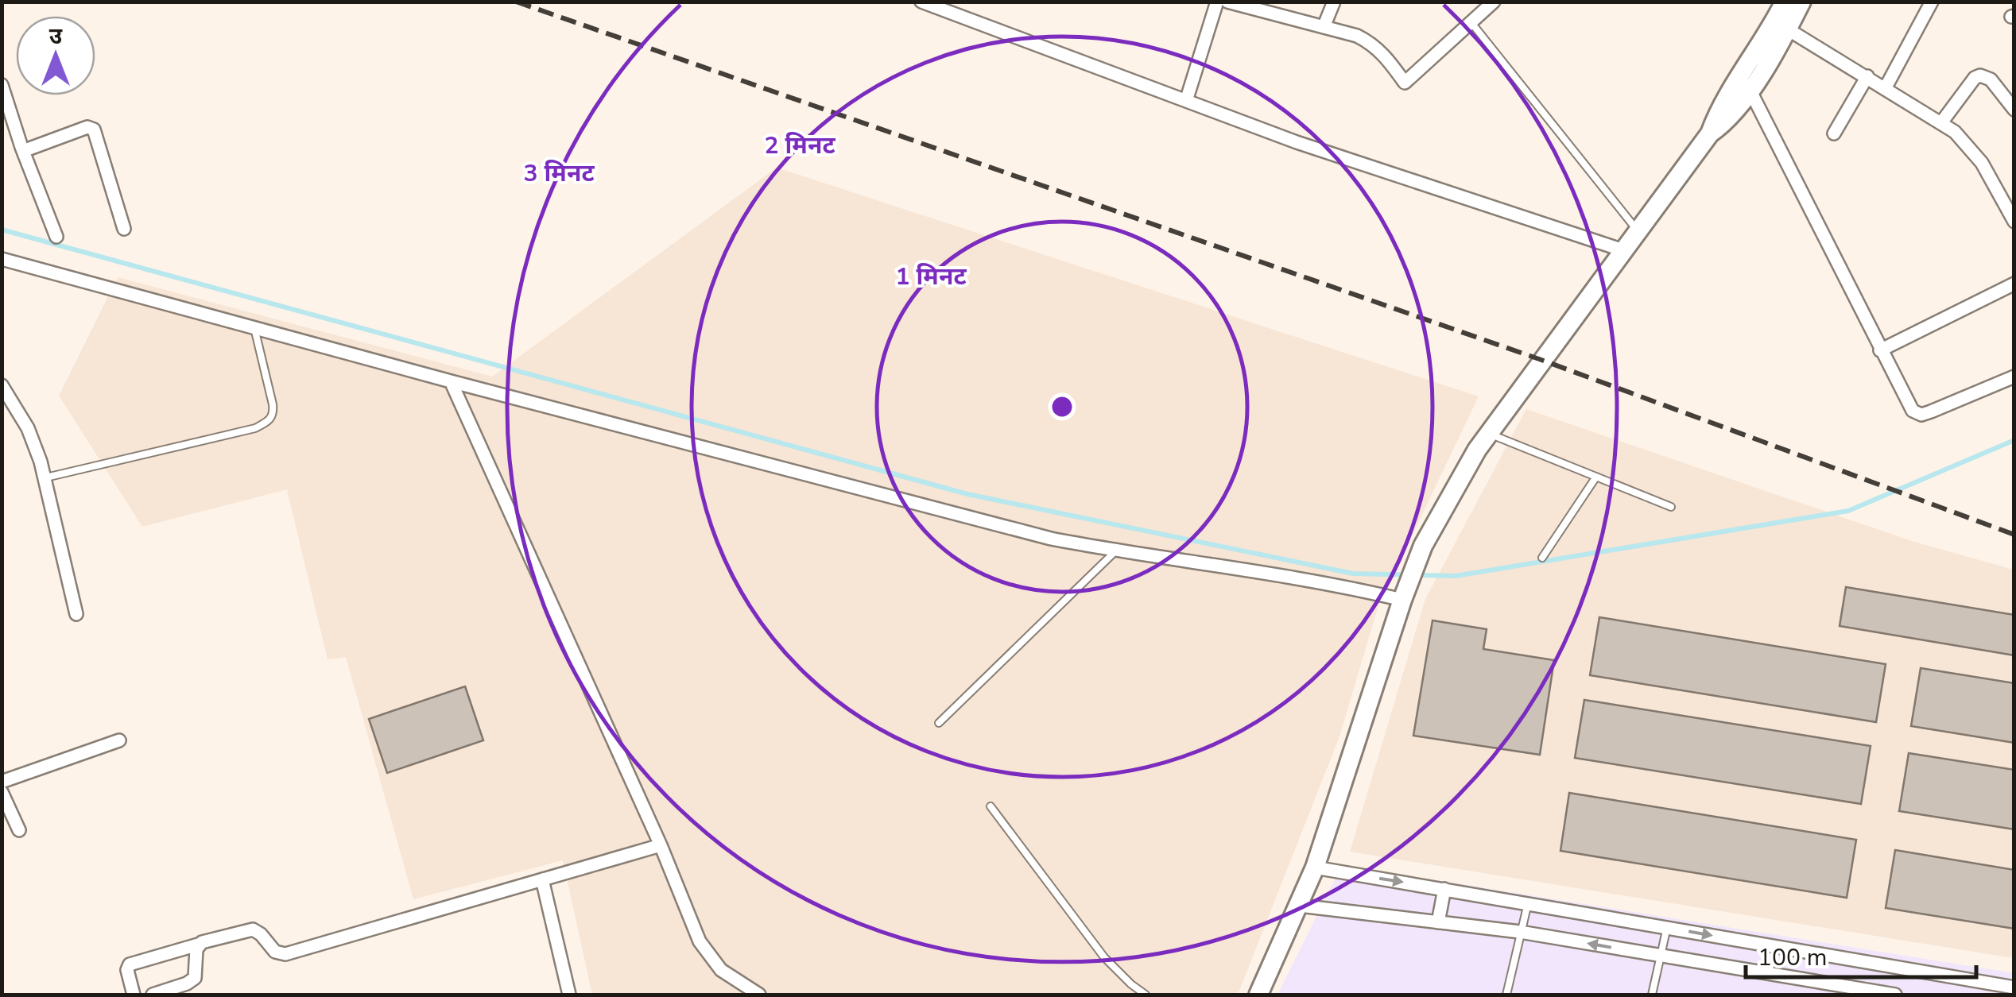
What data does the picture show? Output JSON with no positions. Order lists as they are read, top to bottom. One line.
{"scale_bar":"100 m","north":"top","rings":["2 मिनट","3 मिनट","1 मिनट"]}
